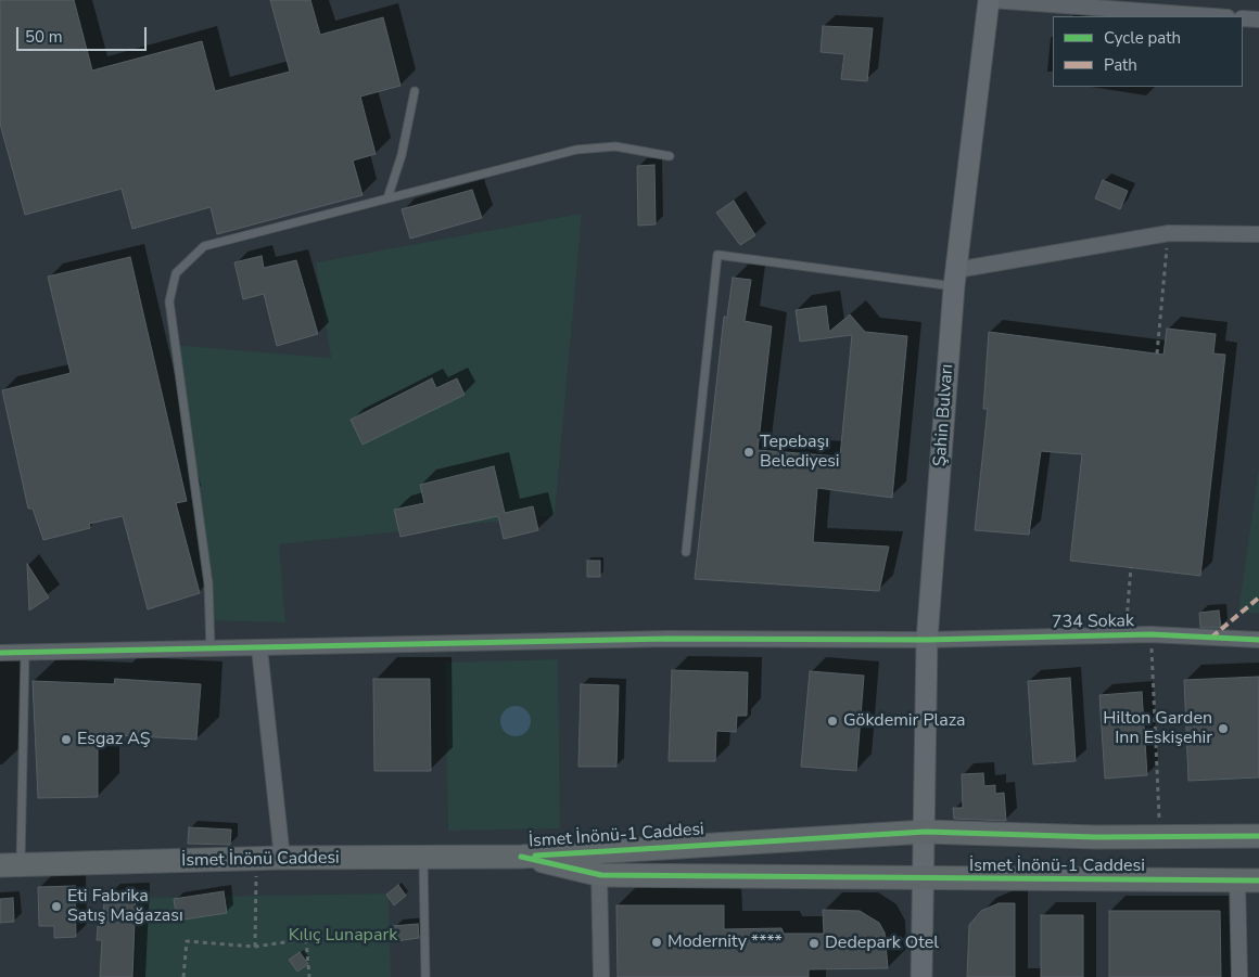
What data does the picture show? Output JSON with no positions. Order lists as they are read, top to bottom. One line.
{"streets":{"main road":["İsmet İnönü-1 Caddesi","İsmet İnönü Caddesi"],"street":["Şahin Bulvarı","734 Sokak"]},"crossings":[["Şahin Bulvarı","734 Sokak"],["Şahin Bulvarı","İsmet İnönü-1 Caddesi"],["İsmet İnönü-1 Caddesi","İsmet İnönü Caddesi"]],"parks":["Kılıç Lunapark"],"places":["Tepebaşı Belediyesi","Gökdemir Plaza","Hilton Garden Inn Eskişehir","Esgaz AŞ","Eti Fabrika Satış Mağazası","Modernity ****","Dedepark Otel"],"legend":["Cycle path","Path"],"scale_bar":"50 m"}
